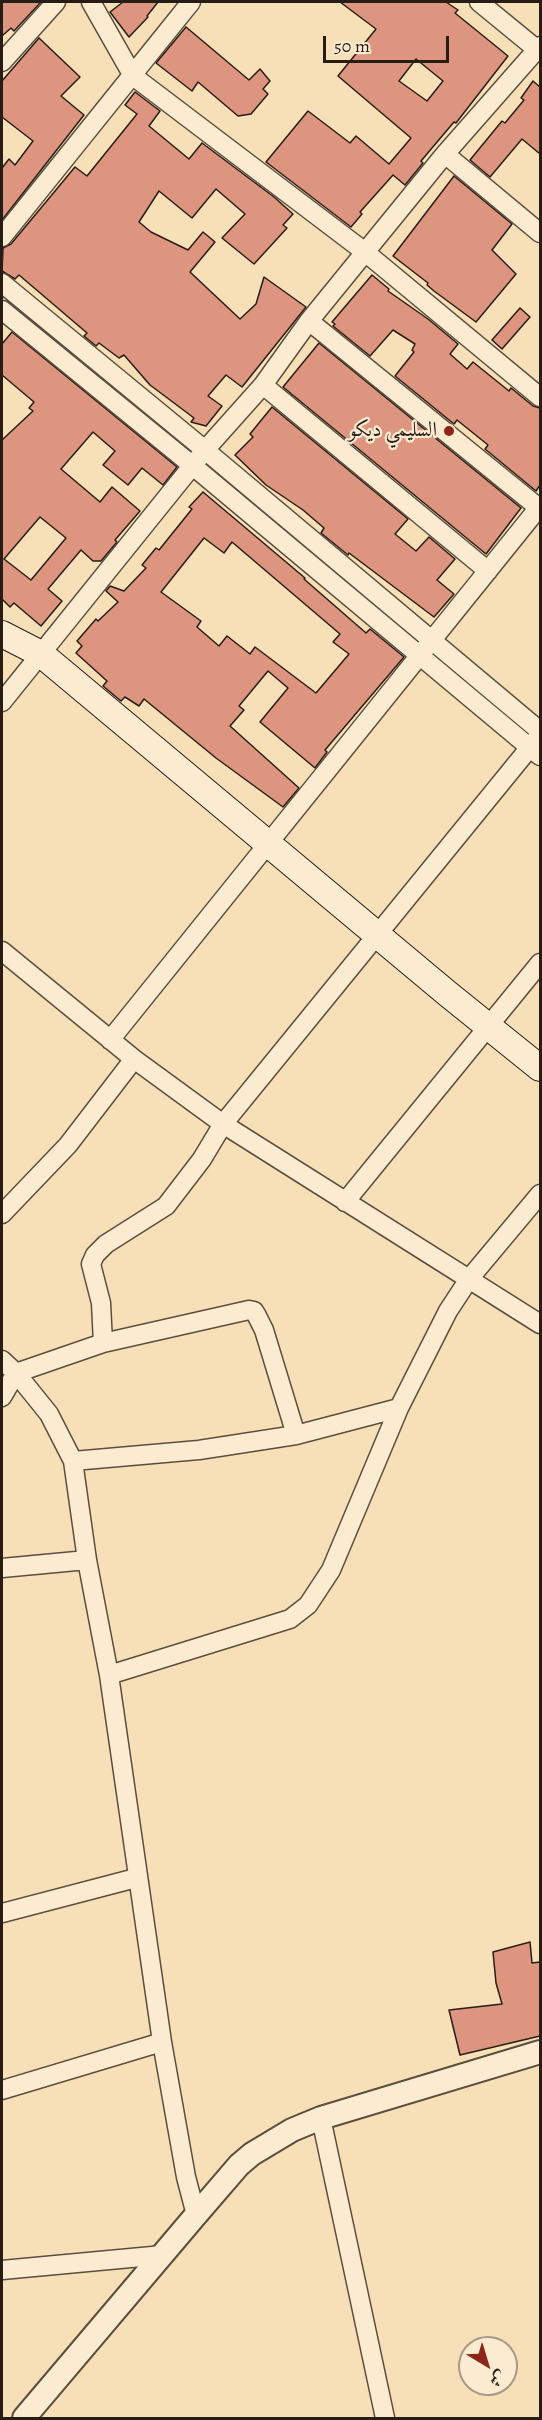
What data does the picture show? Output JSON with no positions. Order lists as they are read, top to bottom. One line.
{"places":["السليمي ديكو"],"scale_bar":"50 m","north":"bottom right"}
